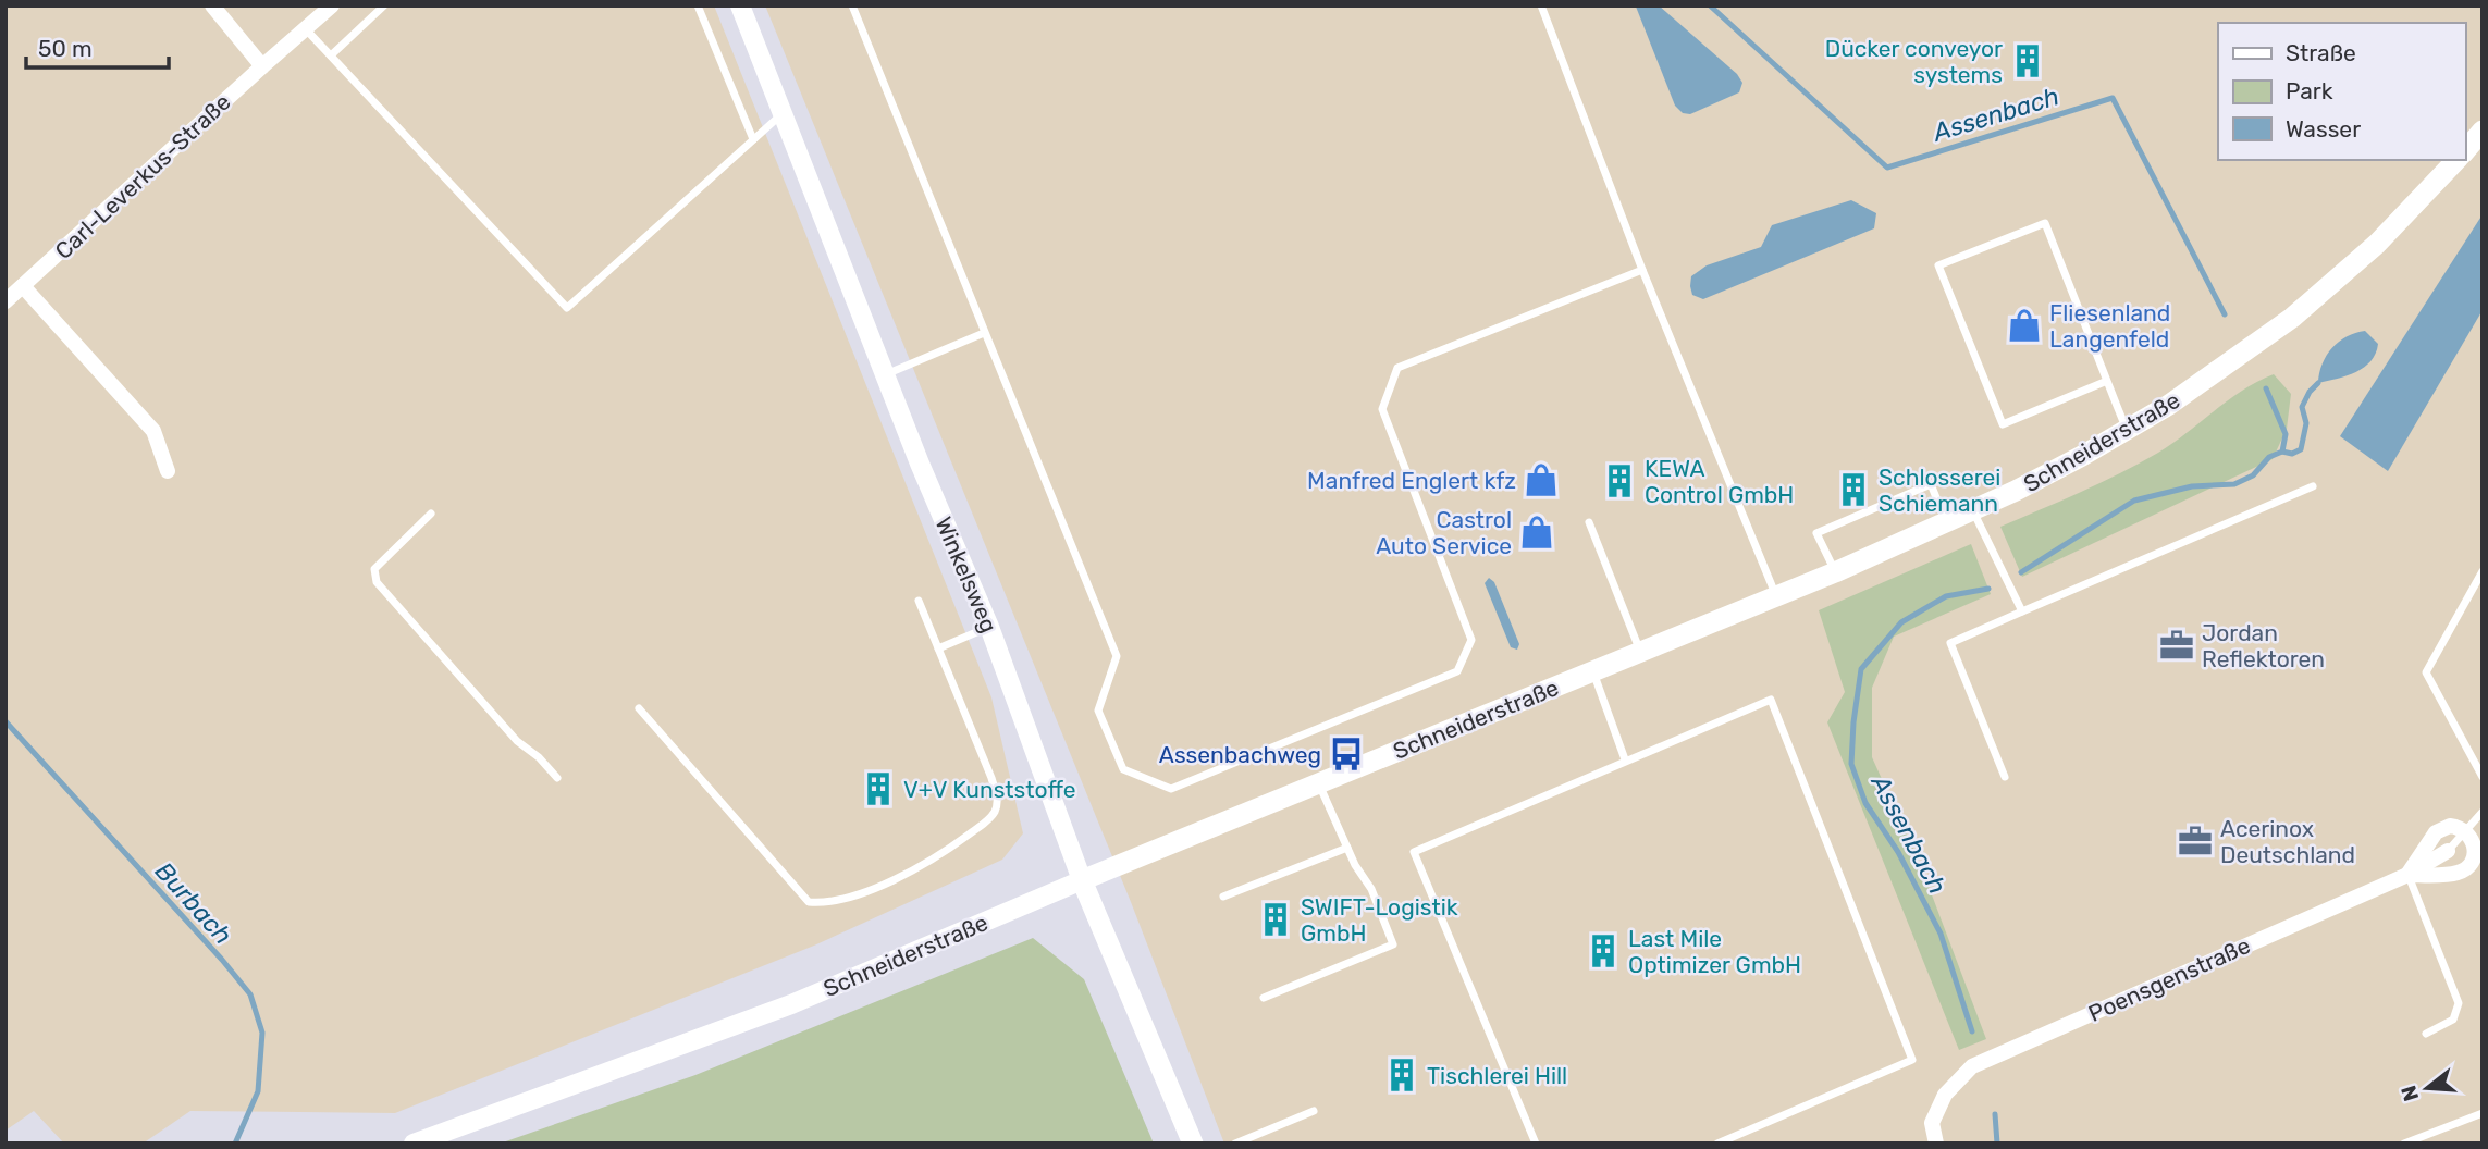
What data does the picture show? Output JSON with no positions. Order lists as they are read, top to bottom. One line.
{"streets":{"main road":["Schneiderstraße","Winkelsweg"],"street":["Carl-Leverkus-Straße","Poensgenstraße"]},"crossings":[["Schneiderstraße","Winkelsweg"]],"water":["Assenbach","Burbach"],"places":{"building":["Dücker conveyor systems","KEWA Control GmbH","Schlosserei Schiemann","V+V Kunststoffe","SWIFT-Logistik GmbH","Last Mile Optimizer GmbH","Tischlerei Hill"],"shop":["Fliesenland Langenfeld","Manfred Englert kfz","Castrol Auto Service"],"office":["Jordan Reflektoren","Acerinox Deutschland"],"bus stop":["Assenbachweg"]},"legend":["Straße","Park","Wasser"],"scale_bar":"50 m","north":"left"}
